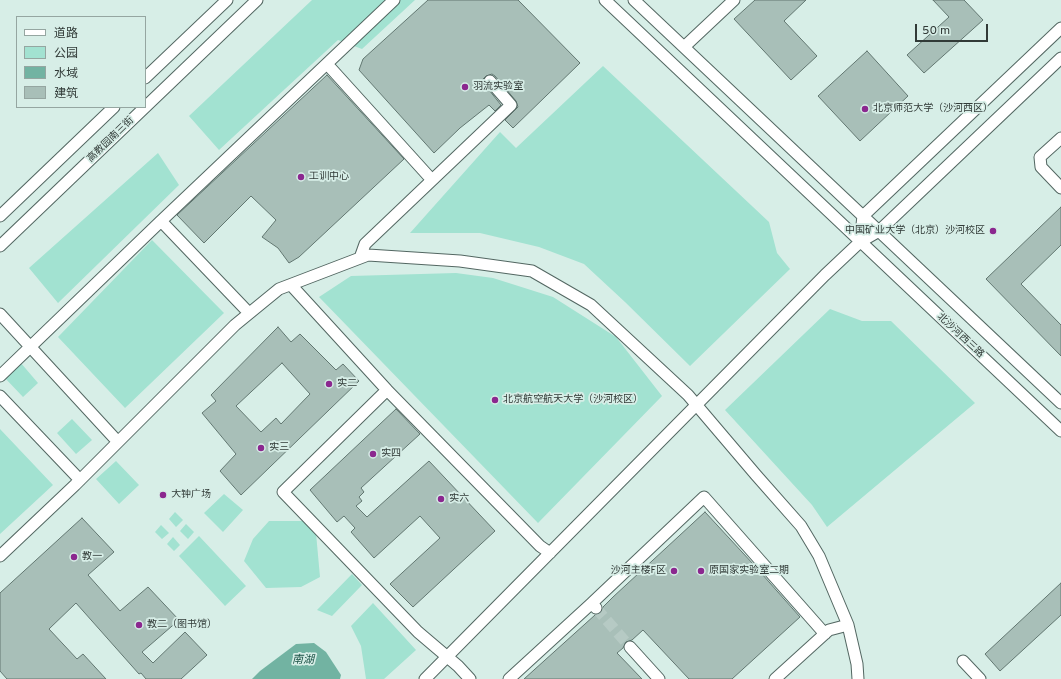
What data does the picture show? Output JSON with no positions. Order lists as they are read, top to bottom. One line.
{"streets":{"street":["高教园南三街","北沙河西三路"]},"water":["南湖"],"places":["羽流实验室","北京师范大学（沙河西区）","工训中心","中国矿业大学（北京）沙河校区","实二","北京航空航天大学（沙河校区）","实三","实四","大钟广场","实六","教一","沙河主楼F区","原国家实验室二期","教二（图书馆）"],"legend":["道路","公园","水域","建筑"],"scale_bar":"50 m"}
